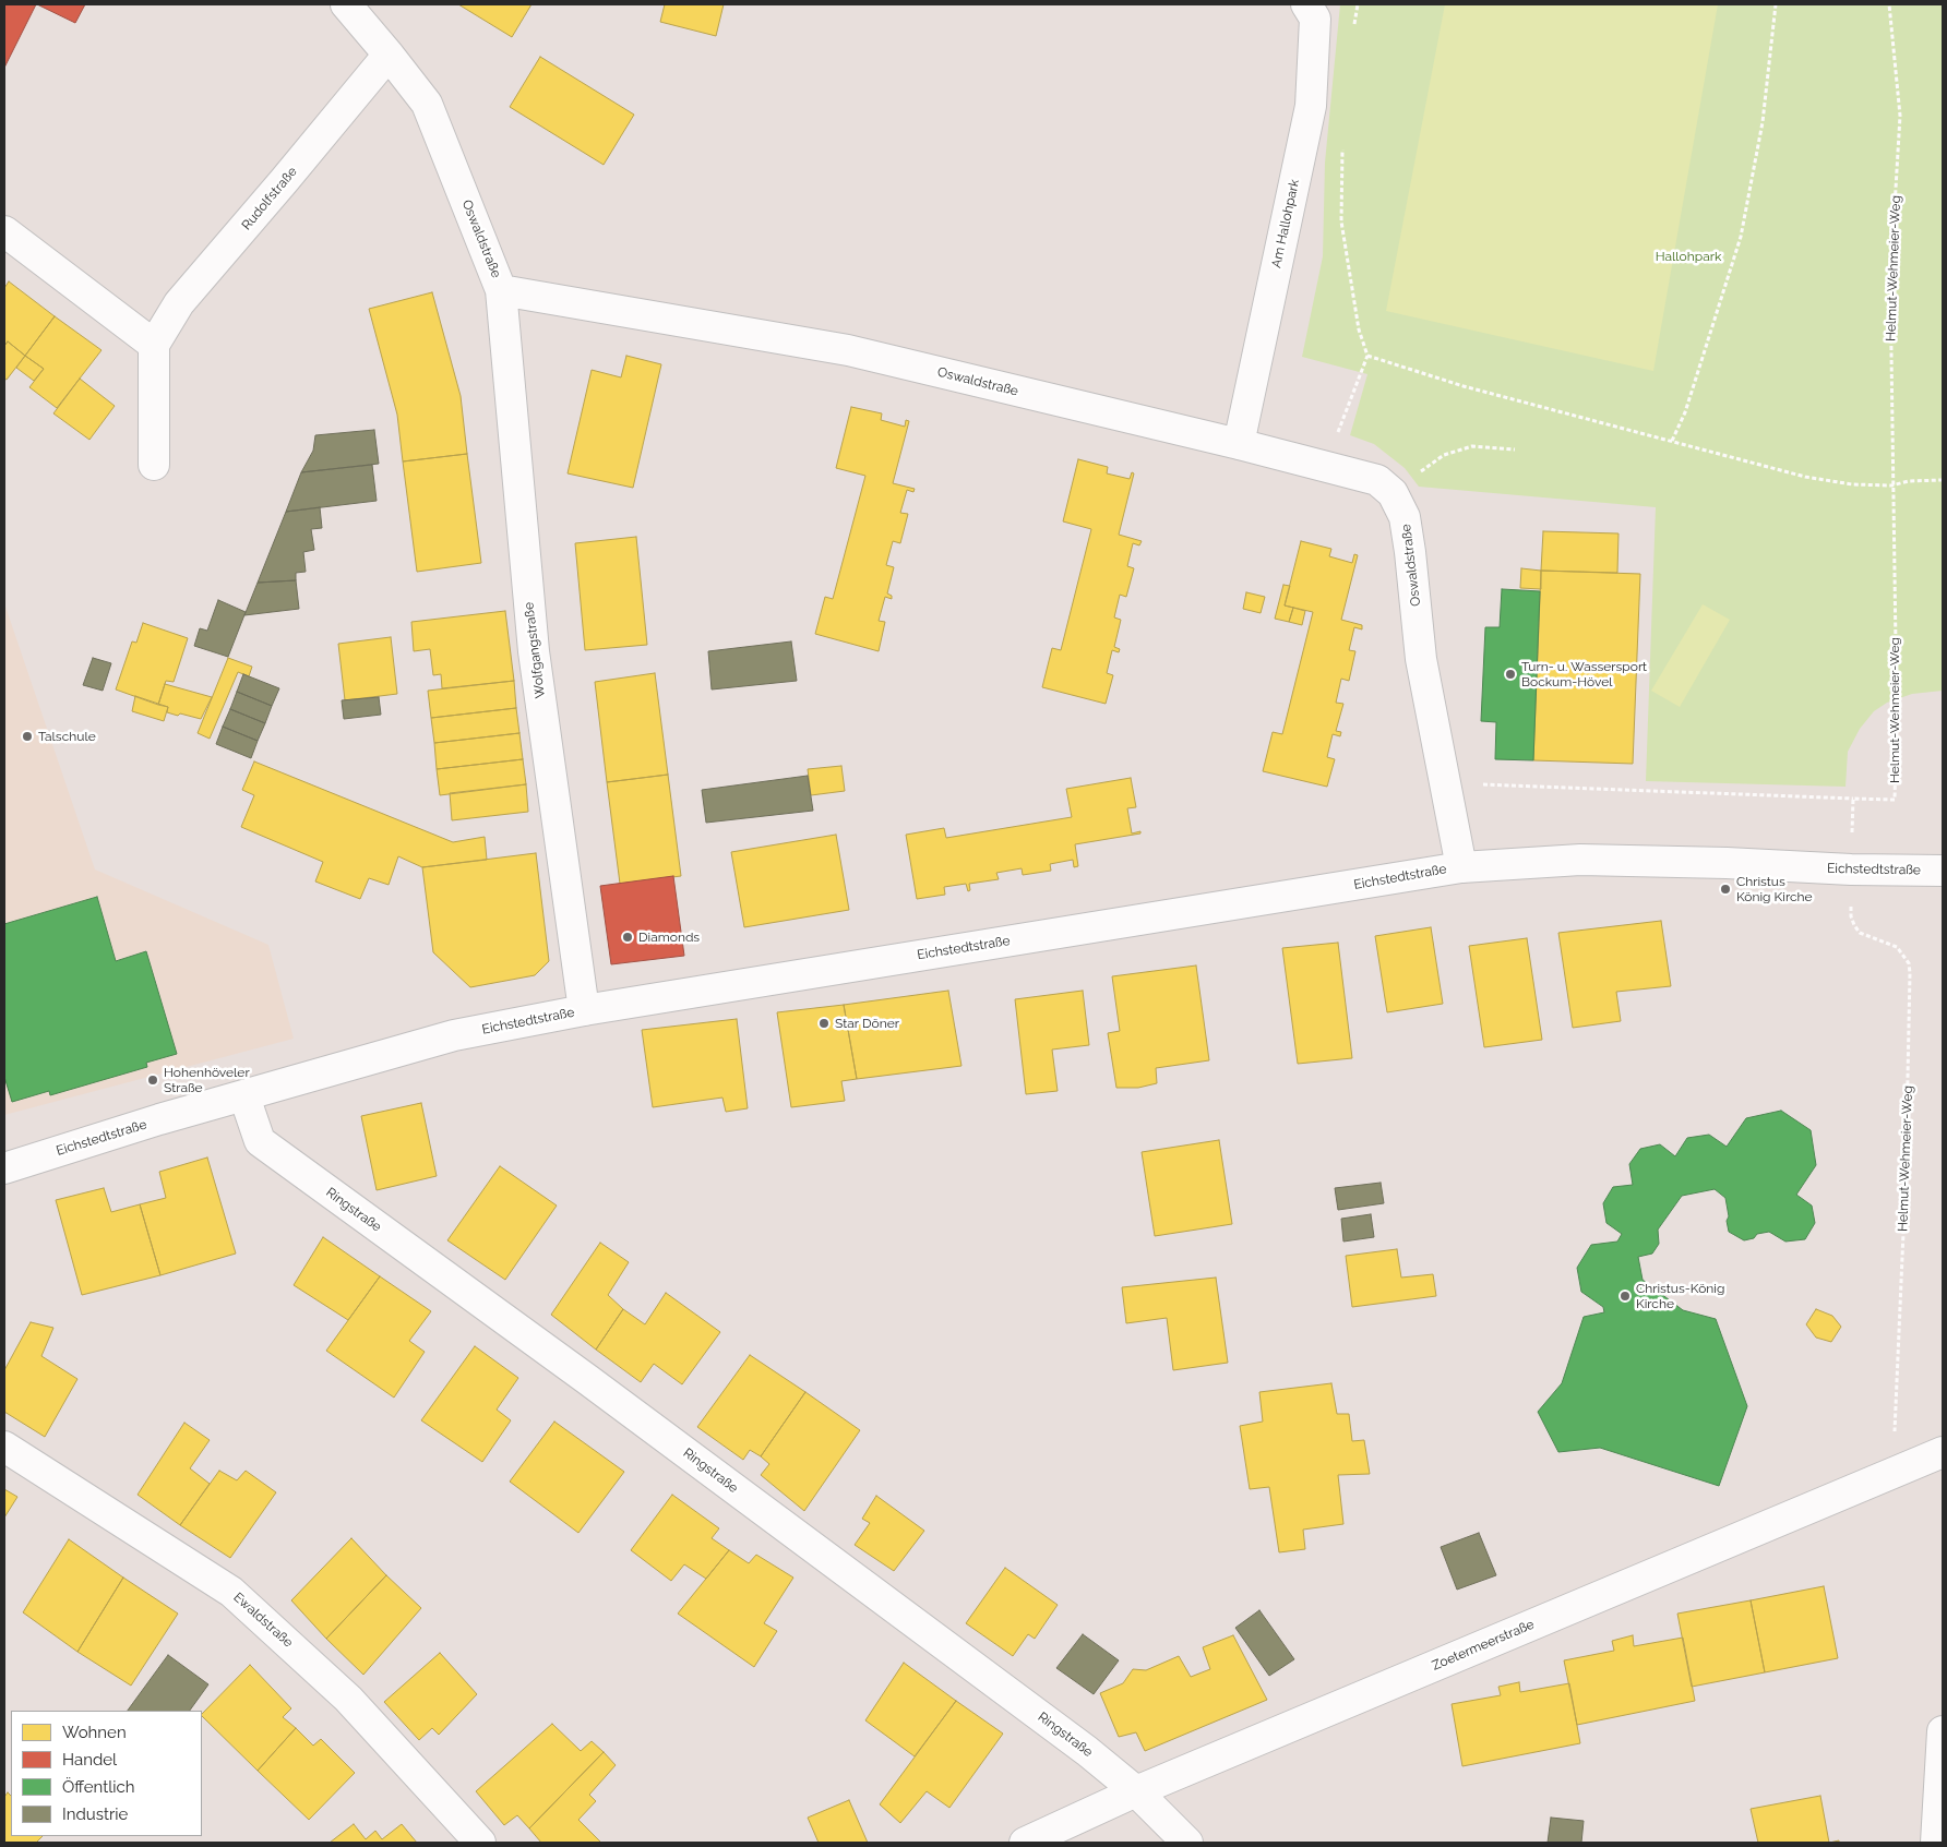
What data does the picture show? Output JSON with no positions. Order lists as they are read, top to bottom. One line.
{"streets":{"street":["Rudolfstraße","Am Hallohpark","Oswaldstraße","Wolfgangstraße","Eichstedtstraße","Ringstraße","Ewaldstraße","Zoetermeerstraße"],"path":["Helmut-Wehmeier-Weg"]},"crossings":[["Rudolfstraße","Oswaldstraße"],["Am Hallohpark","Oswaldstraße"],["Oswaldstraße","Wolfgangstraße"],["Oswaldstraße","Eichstedtstraße"],["Helmut-Wehmeier-Weg","Eichstedtstraße"],["Helmut-Wehmeier-Weg","Zoetermeerstraße"],["Wolfgangstraße","Eichstedtstraße"],["Eichstedtstraße","Ringstraße"],["Ringstraße","Zoetermeerstraße"]],"parks":["Hallohpark"],"places":["Turn- u. Wassersport Bockum-Hövel","Talschule","Christus König Kirche","Diamonds","Star Döner","Hohenhöveler Straße","Christus-König Kirche"],"legend":["Wohnen","Handel","Öffentlich","Industrie"]}
